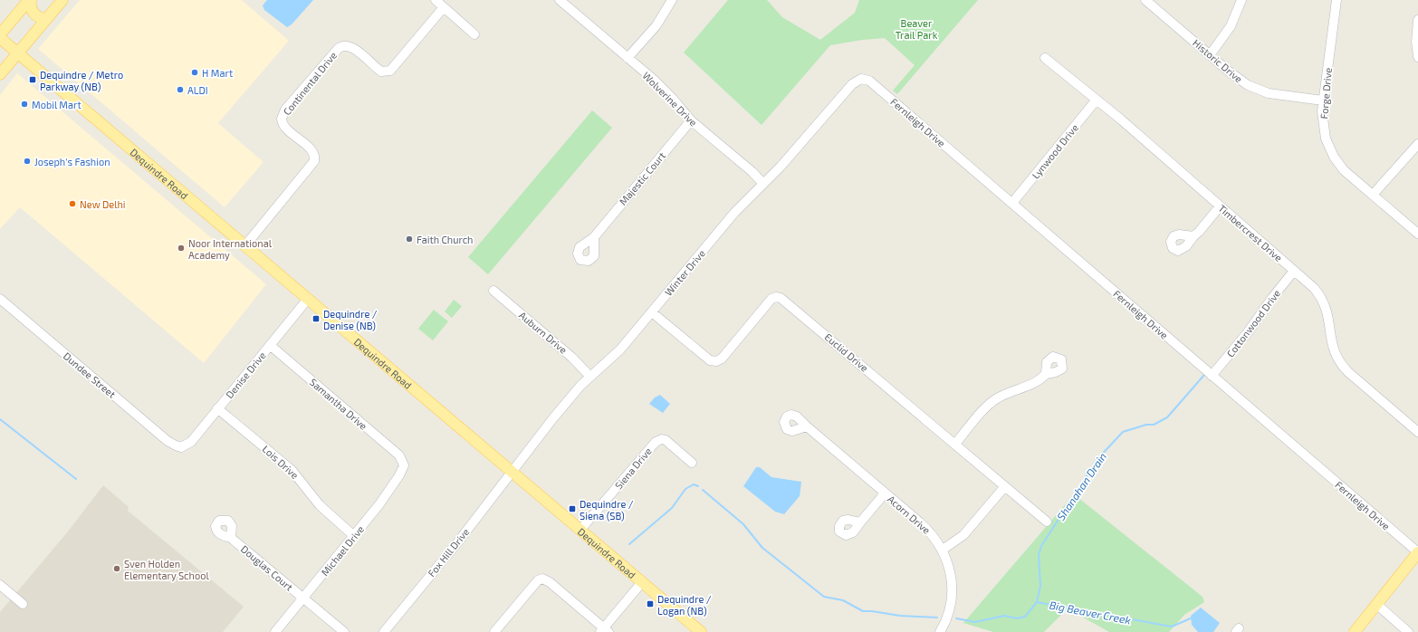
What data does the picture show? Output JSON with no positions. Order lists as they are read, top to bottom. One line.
{"streets":{"main road":["Dequindre Road"],"street":["Historic Drive","Continental Drive","Forge Drive","Wolverine Drive","Fernleigh Drive","Lynwood Drive","Majestic Court","Timbercrest Drive","Winter Drive","Cottonwood Drive","Auburn Drive","Euclid Drive","Dundee Street","Denise Drive","Samantha Drive","Lois Drive","Siena Drive","Acorn Drive","Michael Drive","Fox Hill Drive","Douglas Court"]},"crossings":[["Historic Drive","Forge Drive"],["Continental Drive","Dequindre Road"],["Wolverine Drive","Majestic Court"],["Wolverine Drive","Winter Drive"],["Fernleigh Drive","Lynwood Drive"],["Fernleigh Drive","Winter Drive"],["Fernleigh Drive","Cottonwood Drive"],["Lynwood Drive","Timbercrest Drive"],["Dequindre Road","Winter Drive"],["Dequindre Road","Denise Drive"],["Dequindre Road","Siena Drive"],["Dequindre Road","Fox Hill Drive"],["Timbercrest Drive","Cottonwood Drive"],["Winter Drive","Auburn Drive"],["Winter Drive","Euclid Drive"],["Winter Drive","Fox Hill Drive"],["Dundee Street","Denise Drive"],["Denise Drive","Samantha Drive"],["Denise Drive","Lois Drive"],["Samantha Drive","Michael Drive"],["Lois Drive","Michael Drive"],["Michael Drive","Douglas Court"]],"water":["Shanahan Drain","Big Beaver Creek"],"parks":["Beaver Trail Park"],"places":{"other":["H Mart","ALDI","Mobil Mart","Joseph's Fashion","New Delhi","Faith Church","Noor International Academy","Sven Holden Elementary School"],"transit":["Dequindre / Metro Parkway (NB)","Dequindre / Denise (NB)","Dequindre / Siena (SB)","Dequindre / Logan (NB)"]}}
